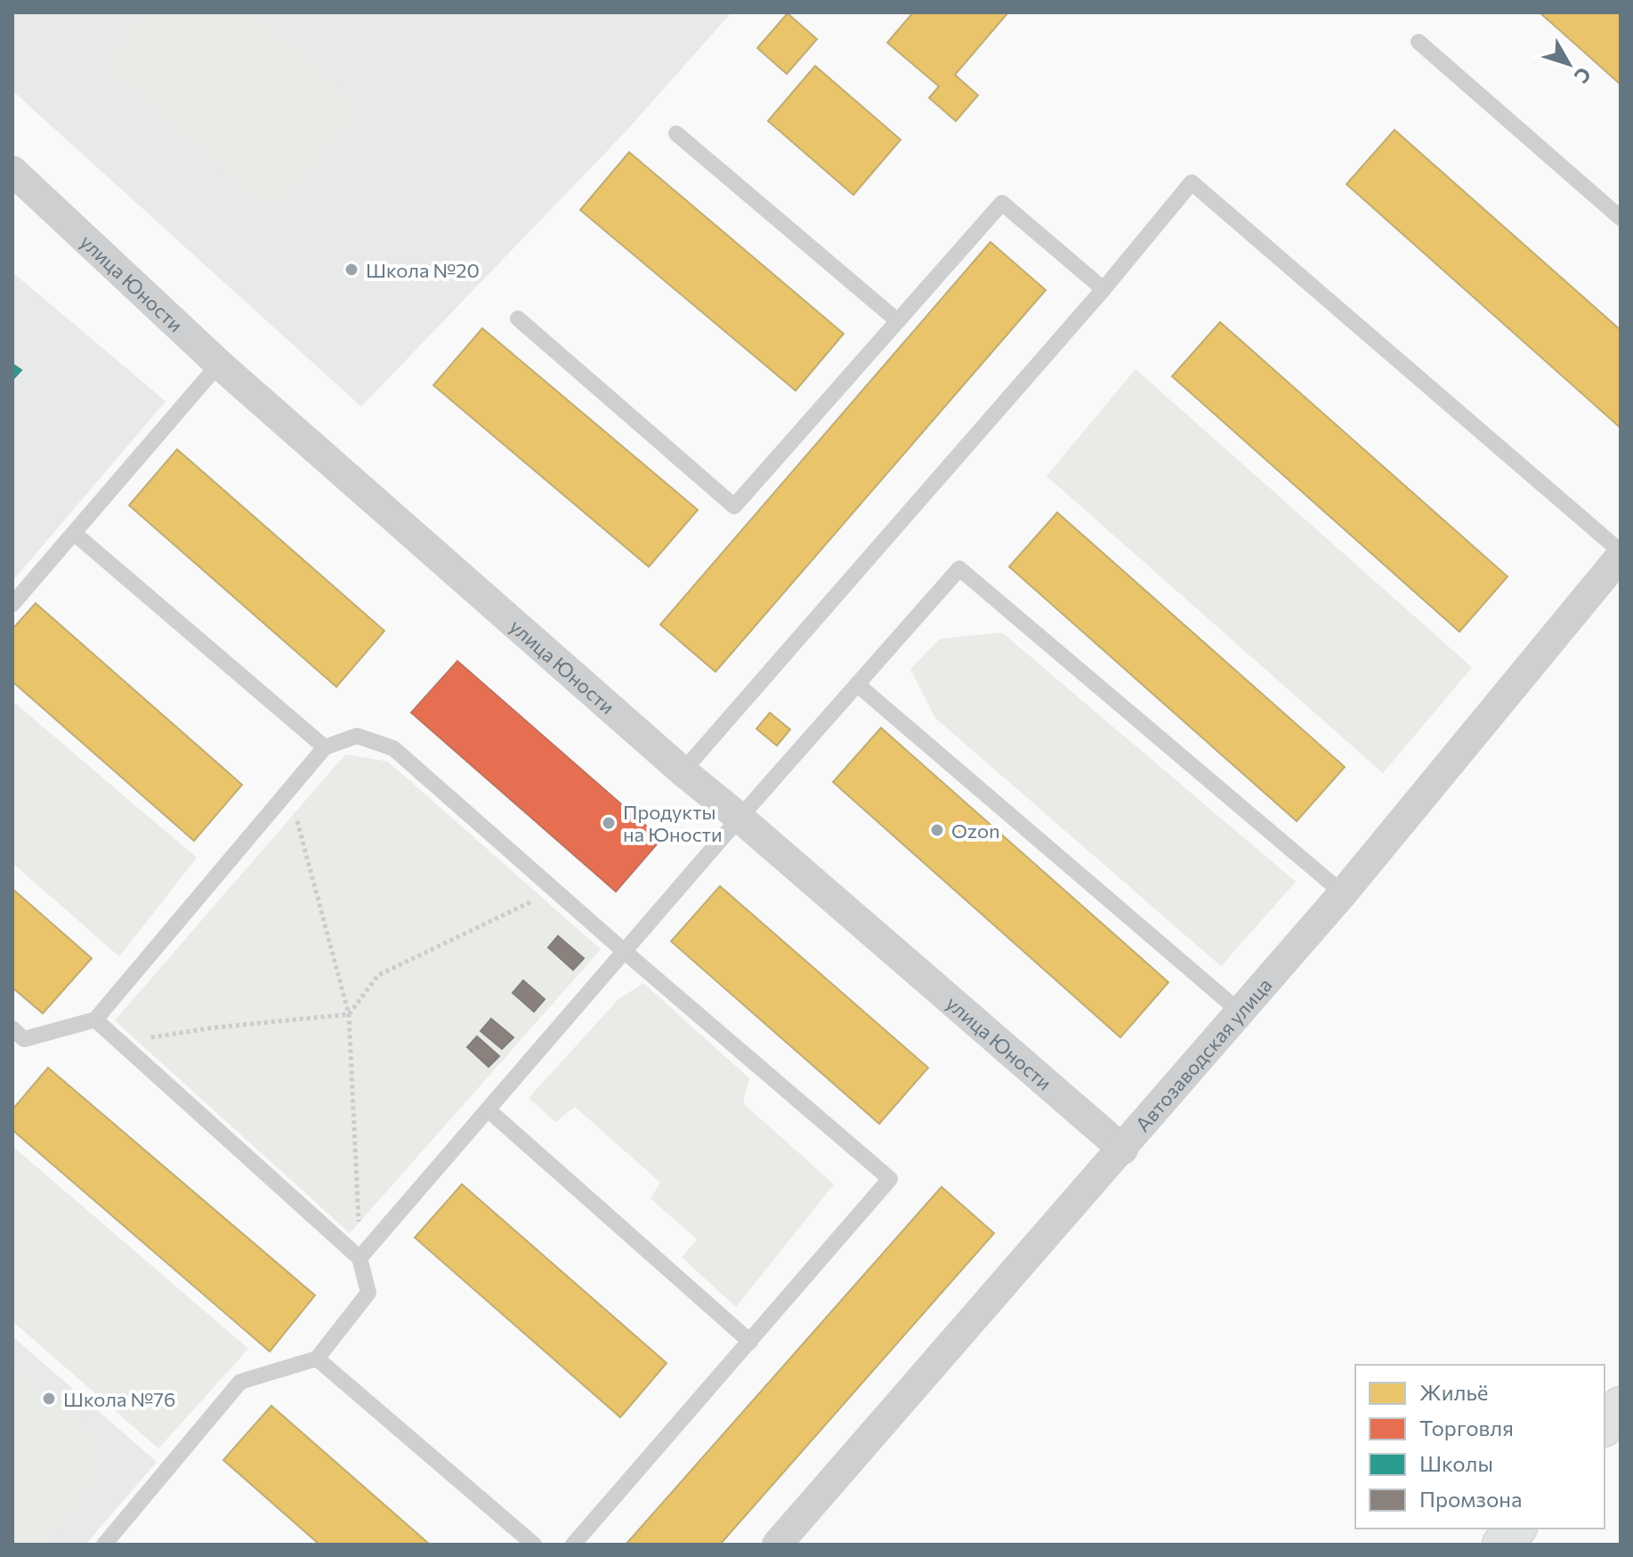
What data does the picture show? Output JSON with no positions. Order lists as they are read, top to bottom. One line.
{"streets":{"street":["улица Юности","Автозаводская улица"]},"crossings":[["улица Юности","Автозаводская улица"]],"places":["Школа №20","Продукты на Юности","Ozon","Школа №76"],"legend":["Жильё","Торговля","Школы","Промзона"],"north":"bottom right"}
